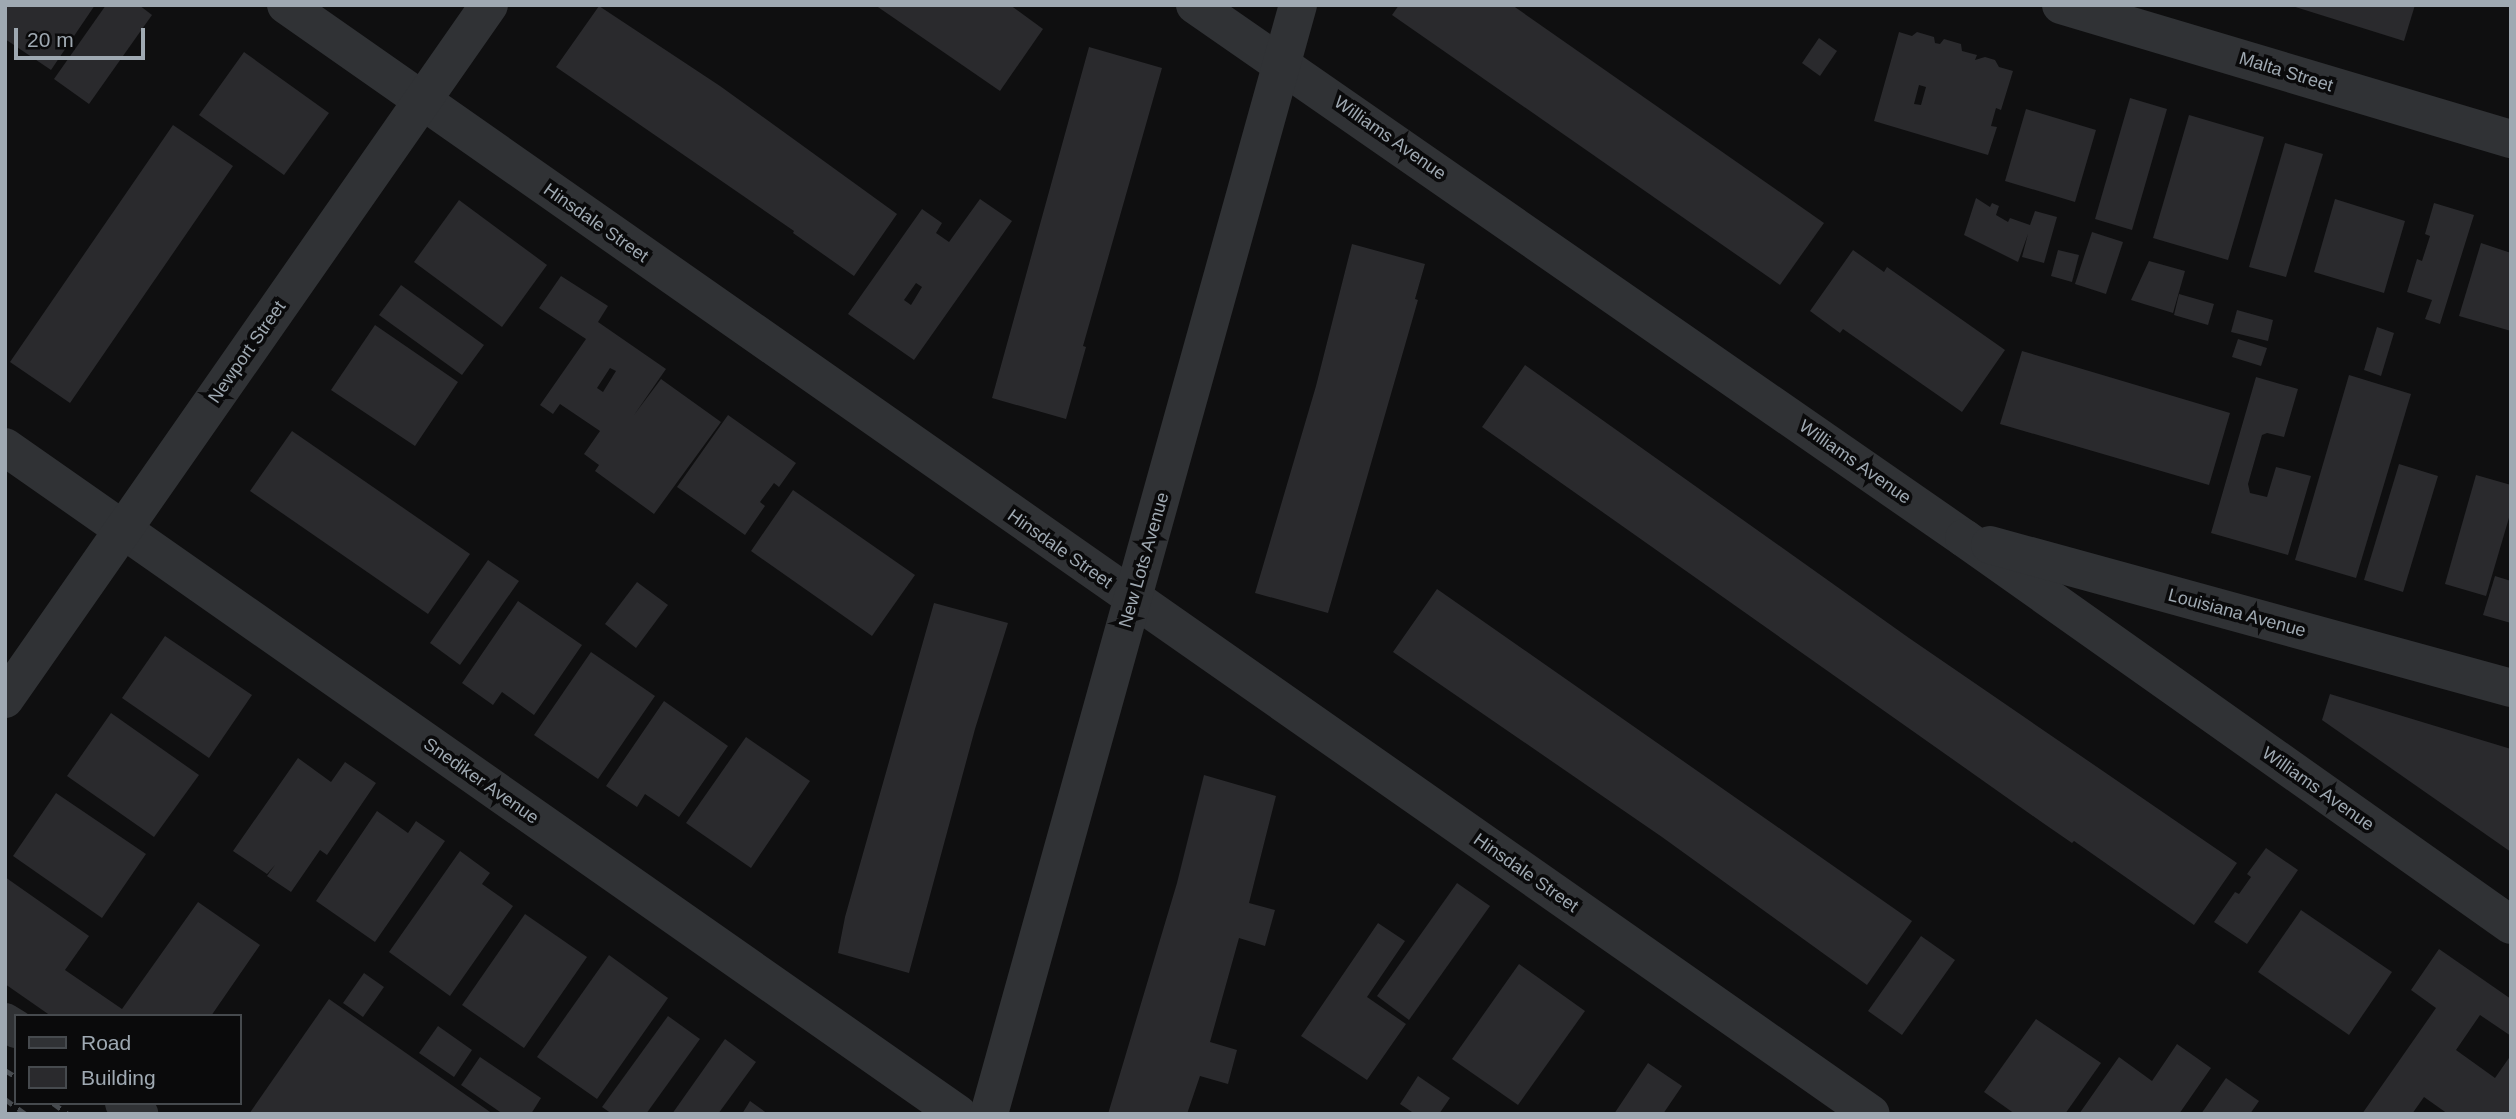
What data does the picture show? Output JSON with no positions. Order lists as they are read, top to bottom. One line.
{"streets":{"street":["Malta Street","Williams Avenue","Hinsdale Street","Newport Street","New Lots Avenue","Louisiana Avenue","Snediker Avenue"]},"crossings":[["Williams Avenue","New Lots Avenue"],["Williams Avenue","Louisiana Avenue"],["Hinsdale Street","Newport Street"],["Hinsdale Street","New Lots Avenue"],["Newport Street","Snediker Avenue"]],"legend":["Road","Building"],"scale_bar":"20 m"}
